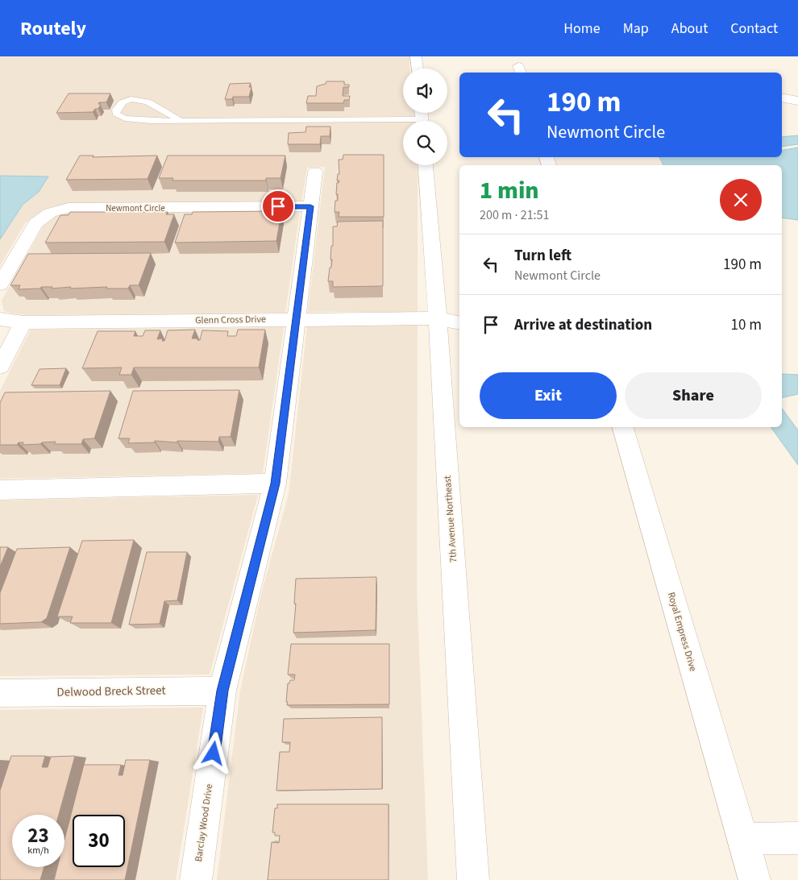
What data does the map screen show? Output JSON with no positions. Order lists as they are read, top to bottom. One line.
{"streets":{"street":["Newmont Circle","Glenn Cross Drive","7th Avenue Northeast","Royal Empress Drive","Delwood Breck Street","Barclay Wood Drive"]},"crossings":[["Newmont Circle","Barclay Wood Drive"],["Glenn Cross Drive","7th Avenue Northeast"],["Glenn Cross Drive","Barclay Wood Drive"],["Delwood Breck Street","Barclay Wood Drive"]],"page":{"header":"Routely","nav":["Home","Map","About","Contact"],"turn":["190 m","Newmont Circle"],"heading":["1 min","200 m · 21:51"],"list":[{"name":"Turn left","note":"Newmont Circle","value":"190 m"},{"name":"Arrive at destination","value":"10 m"}],"buttons":["Exit","Share"],"speed":"23 km/h","limit":"30"}}
